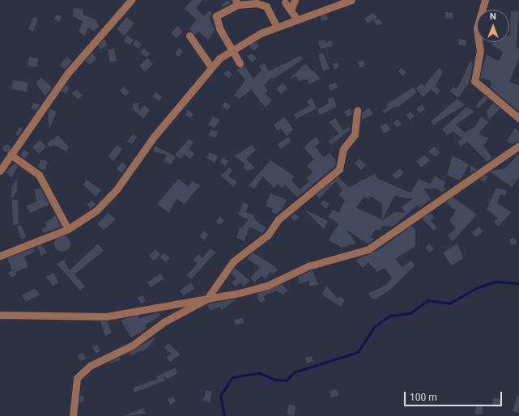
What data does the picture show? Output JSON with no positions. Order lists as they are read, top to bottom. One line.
{"scale_bar":"100 m","north":"top"}
